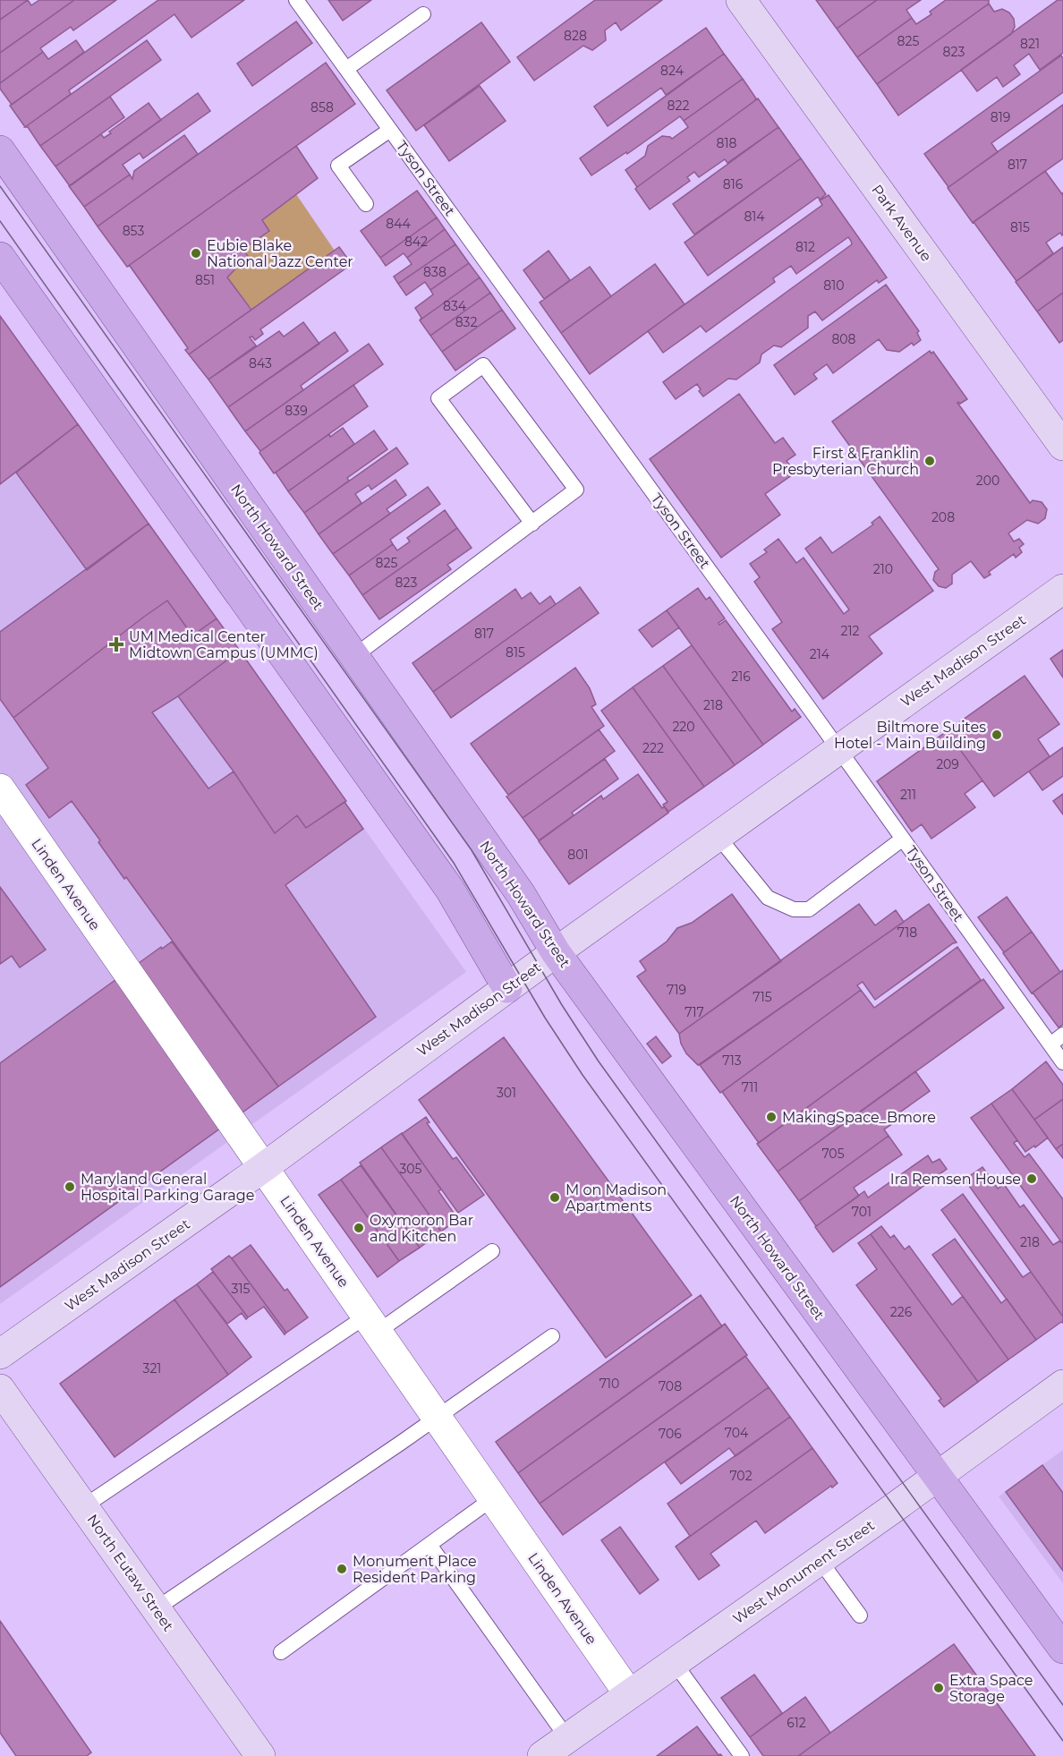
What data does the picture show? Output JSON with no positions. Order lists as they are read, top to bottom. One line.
{"streets":{"main road":["North Howard Street"],"street":["Park Avenue","West Madison Street","Linden Avenue","West Monument Street","North Eutaw Street"],"lane":["Tyson Street"]},"crossings":[["Tyson Street","West Madison Street"],["North Howard Street","West Madison Street"],["North Howard Street","West Monument Street"],["West Madison Street","Linden Avenue"],["Linden Avenue","West Monument Street"]],"places":{"other":["Eubie Blake National Jazz Center","First & Franklin Presbyterian Church","Biltmore Suites Hotel - Main Building","MakingSpace_Bmore","Ira Remsen House","Maryland General Hospital Parking Garage","M on Madison Apartments","Oxymoron Bar and Kitchen","Monument Place Resident Parking","Extra Space Storage"],"health":["UM Medical Center Midtown Campus (UMMC)"]},"house_numbers":["828","825","821","823","824","822","858","819","818","817","816","814","844","815","853","842","812","838","851","810","834","832","808","843","839","200","208","825","210","823","212","817","815","214","216","218","220","222","209","211","801","718","719","715","717","713","711","301","705","305","701","218","315","226","321","710","708","704","706","702","612"]}
